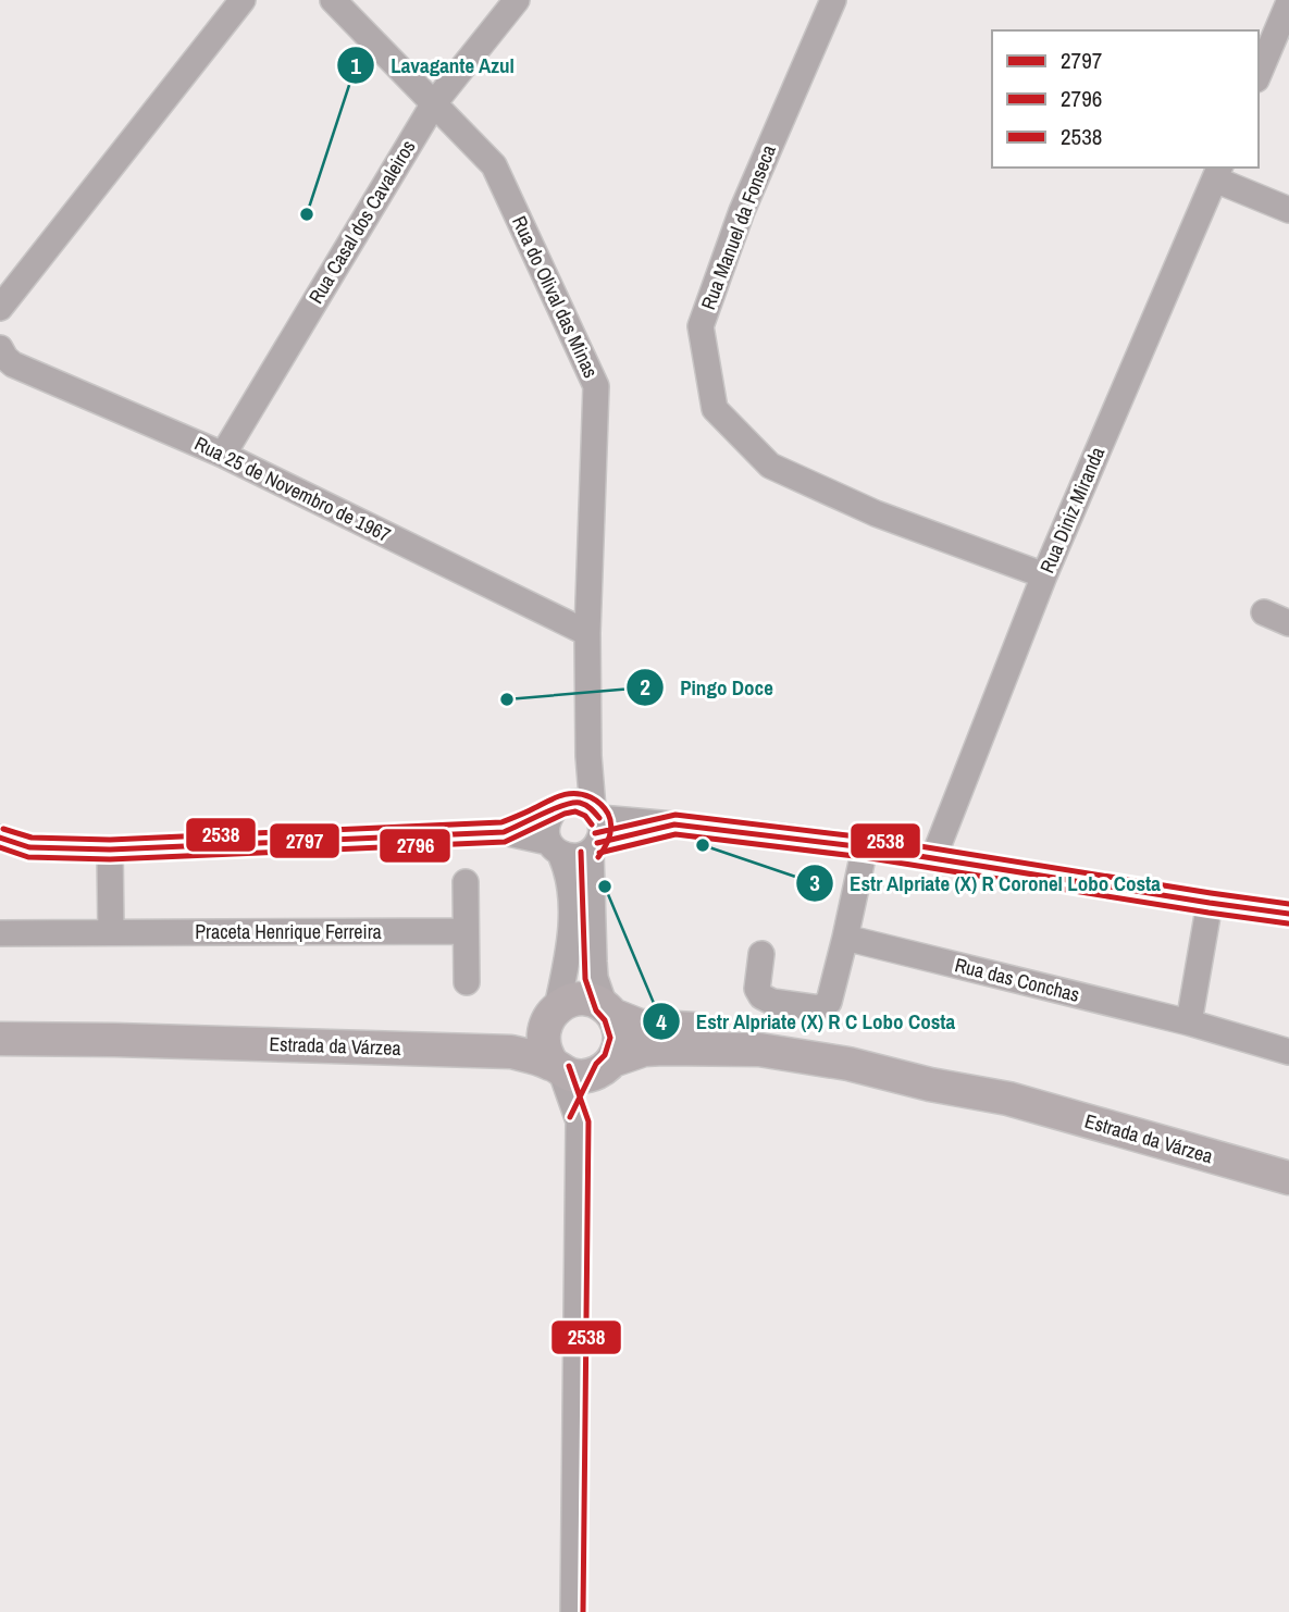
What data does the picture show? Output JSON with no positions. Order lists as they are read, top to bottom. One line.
{"streets":{"main road":["Estrada da Várzea"],"street":["Rua Casal dos Cavaleiros","Rua Manuel da Fonseca","Rua do Olival das Minas","Rua 25 de Novembro de 1967","Rua Diniz Miranda","Praceta Henrique Ferreira","Rua das Conchas"]},"crossings":[["Rua Casal dos Cavaleiros","Rua do Olival das Minas"],["Rua Casal dos Cavaleiros","Rua 25 de Novembro de 1967"],["Rua Manuel da Fonseca","Rua Diniz Miranda"],["Rua do Olival das Minas","Rua 25 de Novembro de 1967"]],"places":["Lavagante Azul","Pingo Doce","Estr Alpriate (X) R Coronel Lobo Costa","Estr Alpriate (X) R C Lobo Costa"],"lines":["transit line 2538","transit line 2797","transit line 2796"],"legend":["2797","2796","2538"]}
